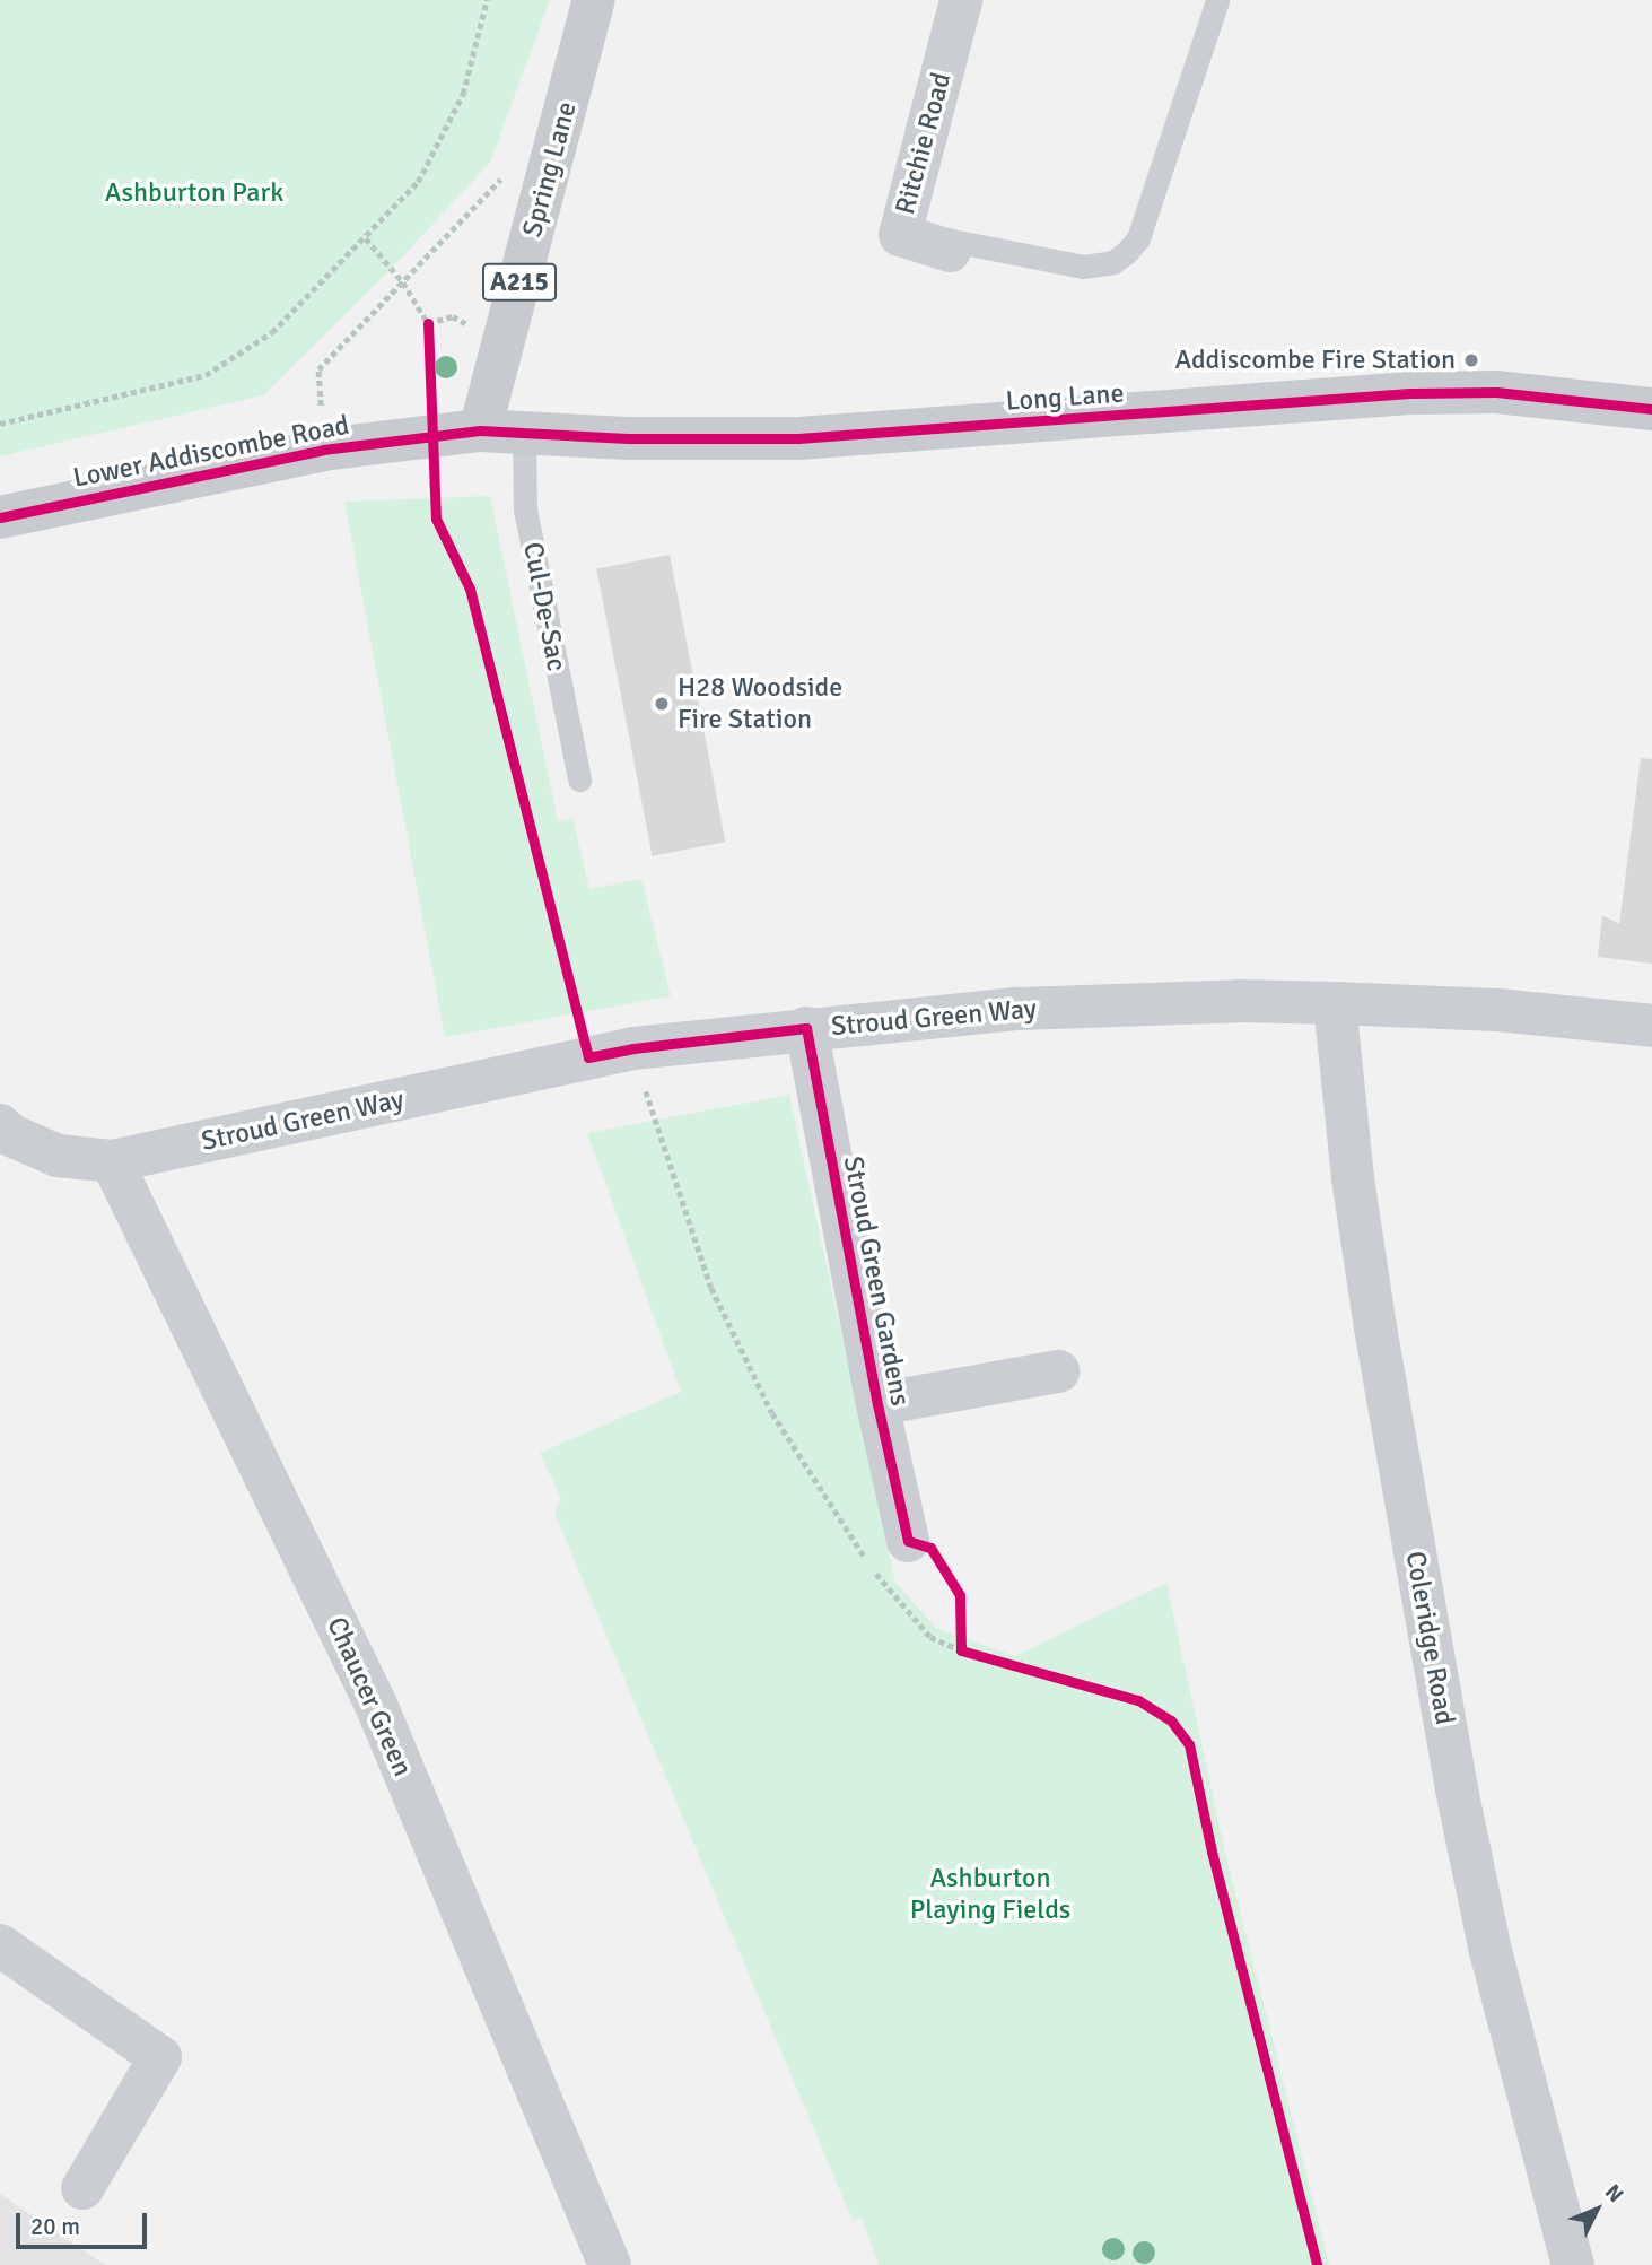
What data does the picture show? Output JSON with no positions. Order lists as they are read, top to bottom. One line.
{"streets":{"main road":["Spring Lane","A215","Long Lane","Lower Addiscombe Road"],"street":["Ritchie Road","Stroud Green Way","Stroud Green Gardens","Coleridge Road","Chaucer Green"],"lane":["Cul-De-Sac"]},"crossings":[["Spring Lane","Long Lane"],["Spring Lane","Lower Addiscombe Road"],["Long Lane","Lower Addiscombe Road"],["Long Lane","Cul-De-Sac"],["Stroud Green Way","Stroud Green Gardens"],["Stroud Green Way","Coleridge Road"],["Stroud Green Way","Chaucer Green"]],"parks":["Ashburton Park","Ashburton Playing Fields"],"places":["Addiscombe Fire Station","H28 Woodside Fire Station"],"scale_bar":"20 m","north":"top right"}
